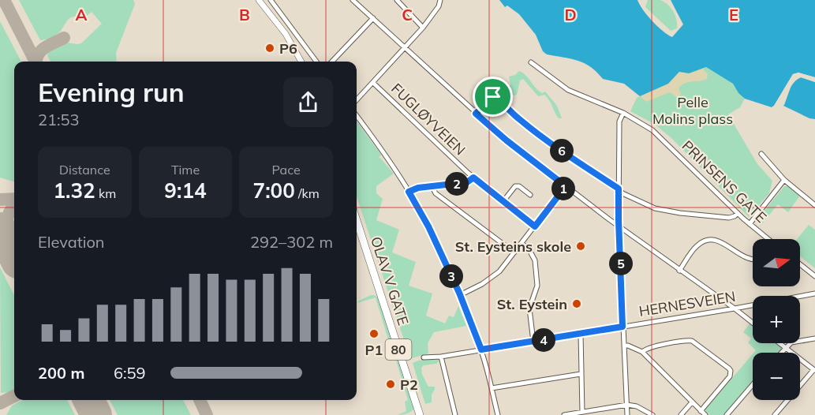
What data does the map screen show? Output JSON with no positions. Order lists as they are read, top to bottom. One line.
{"streets":{"highway":["OLAV V GATE","80"],"street":["FUGLØYVEIEN","PRINSENS GATE","HERNESVEIEN"]},"parks":["Pelle Molins plass"],"places":["P6","St. Eysteins skole","St. Eystein","P1","P2"],"north":"right","page":{"heading":["Evening run","21:53"],"pins":["6","2","1","5","3","4"],"stats":[["Distance","1.32 km"],["Time","9:14"],["Pace","7:00 /km"]],"chart":["Elevation","292–302 m"],"map_buttons":["+","−"],"list":[{"name":"200 m","note":"6:59"}]},"grid":{"columns":["A","B","C","D","E"]}}
